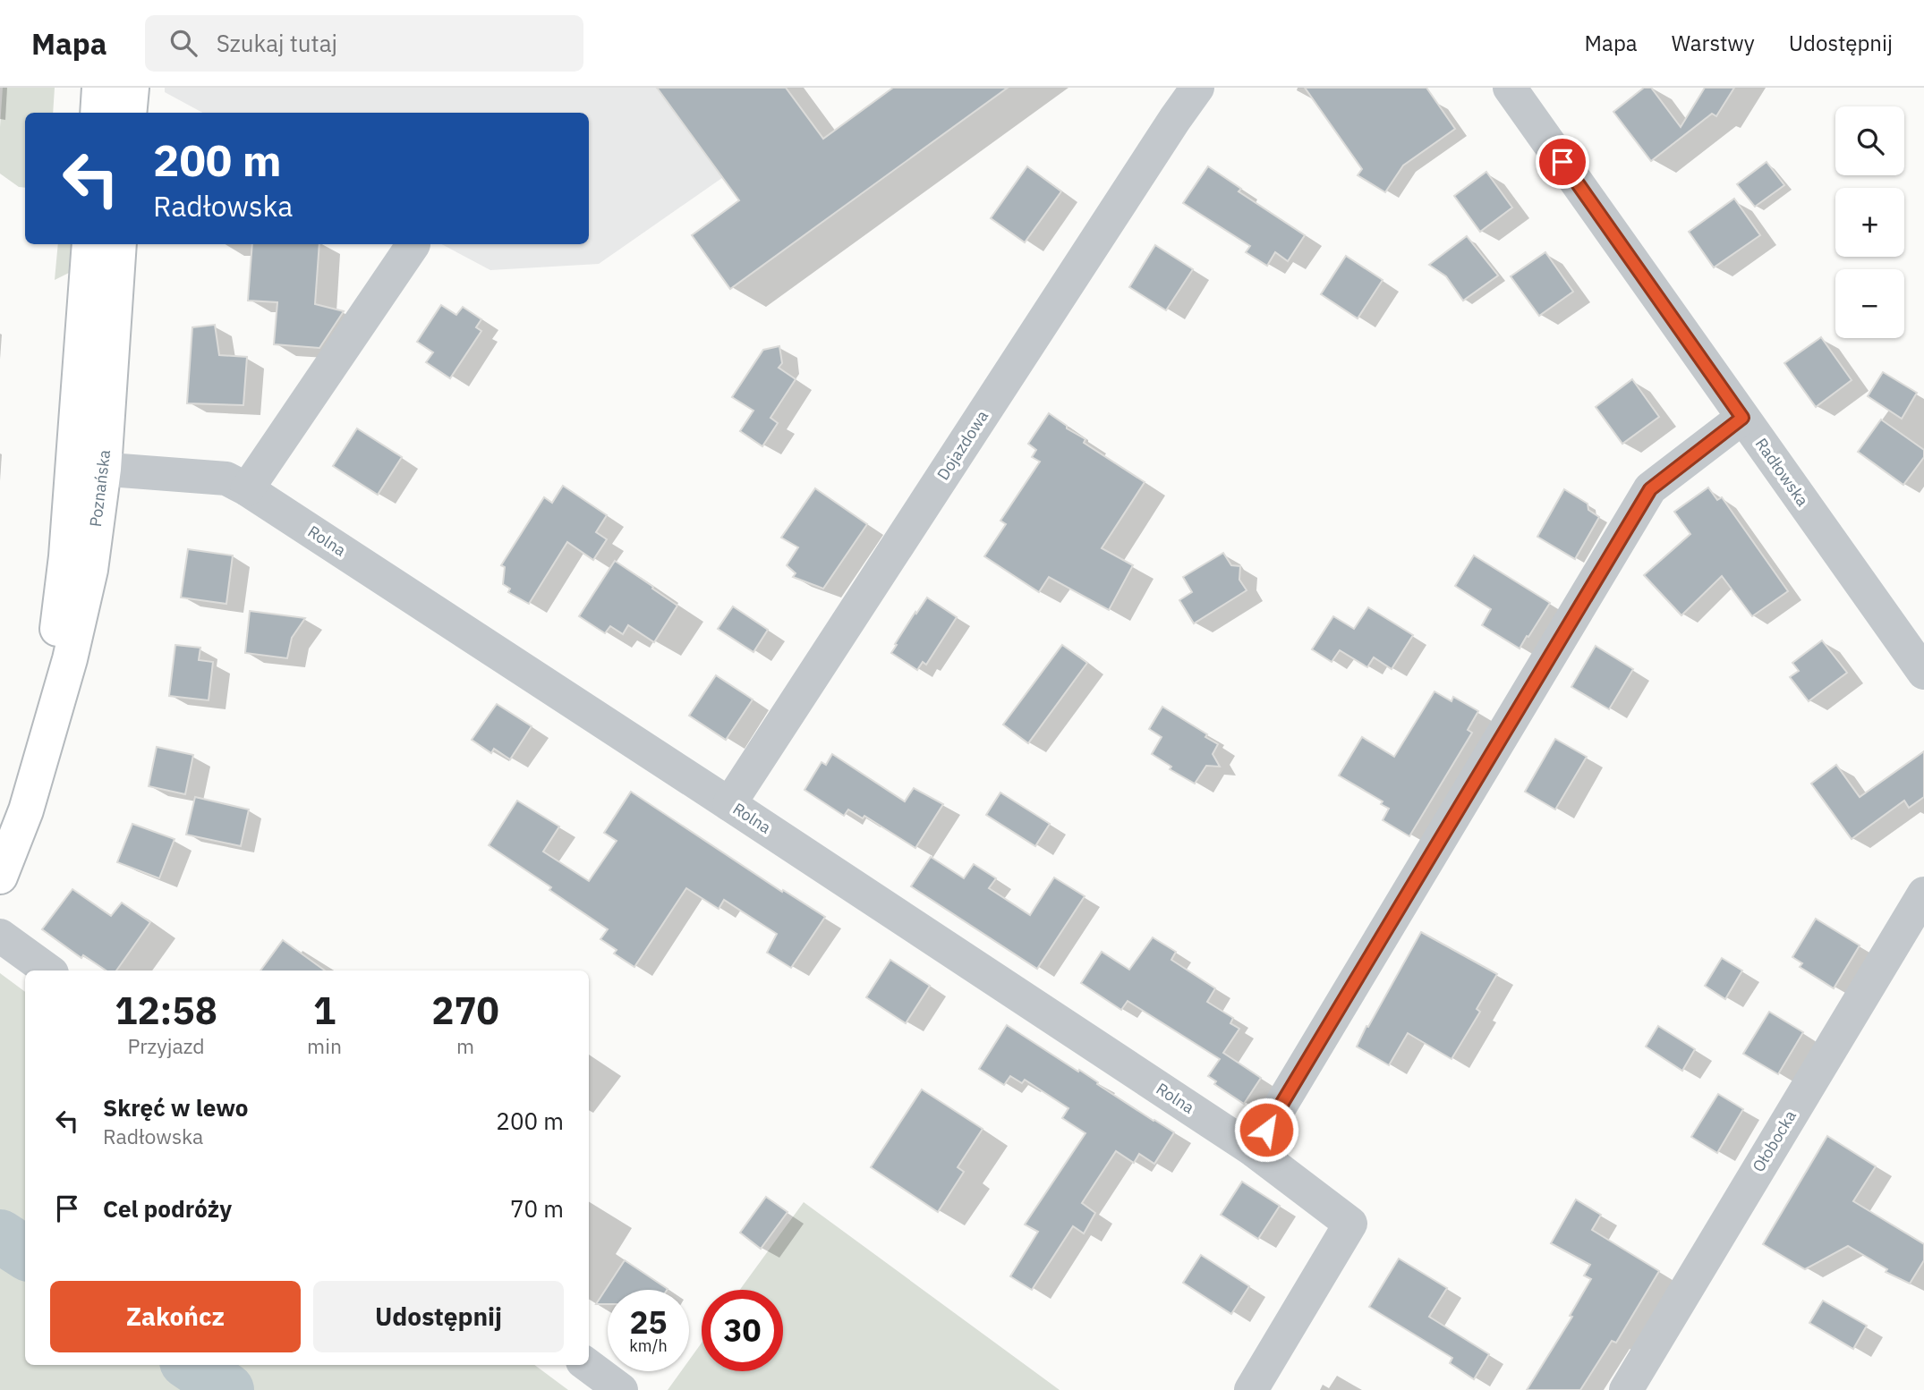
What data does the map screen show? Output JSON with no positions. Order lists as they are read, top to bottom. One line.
{"streets":{"main road":["Poznańska"],"street":["Dojazdowa","Radłowska","Rolna","Ołobocka"]},"crossings":[["Dojazdowa","Rolna"],["Poznańska","Rolna"]],"page":{"header":"Mapa","search":"Szukaj tutaj","nav":["Mapa","Warstwy","Udostępnij"],"map_buttons":["+","−"],"turn":["200 m","Radłowska"],"eta":["12:58","Przyjazd","1","min","270","m"],"list":[{"name":"Skręć w lewo","note":"Radłowska","value":"200 m"},{"name":"Cel podróży","value":"70 m"}],"buttons":["Zakończ","Udostępnij"],"speed":"25 km/h","limit":"30"}}
